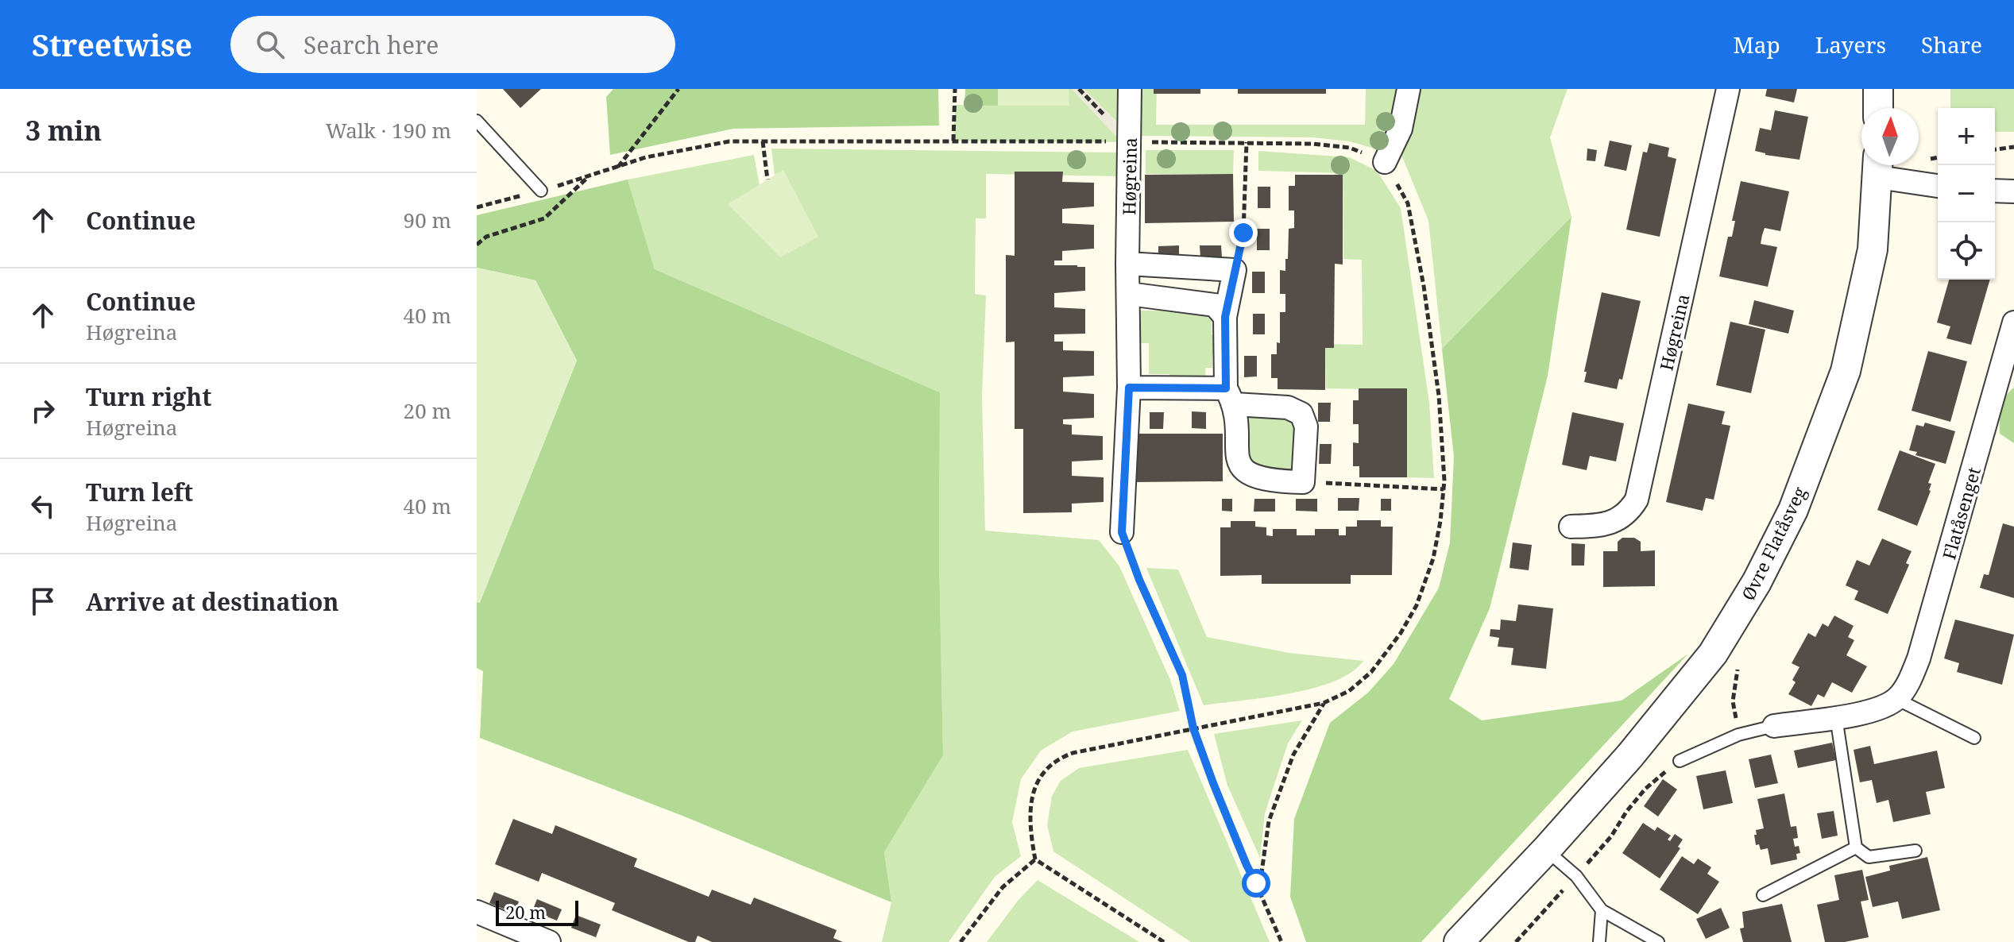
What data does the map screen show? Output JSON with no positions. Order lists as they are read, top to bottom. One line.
{"streets":{"street":["Høgreina","Flatåsenget","Øvre Flatåsveg"]},"scale_bar":"20 m","north":"top","page":{"header":"Streetwise","search":"Search here","nav":["Map","Layers","Share"],"heading":["3 min","Walk · 190 m"],"map_buttons":["+","−"],"list":[["Continue","90 m"],["Continue","Høgreina","40 m"],["Turn right","Høgreina","20 m"],["Turn left","Høgreina","40 m"],"Arrive at destination"],"scale":"20 m"}}
